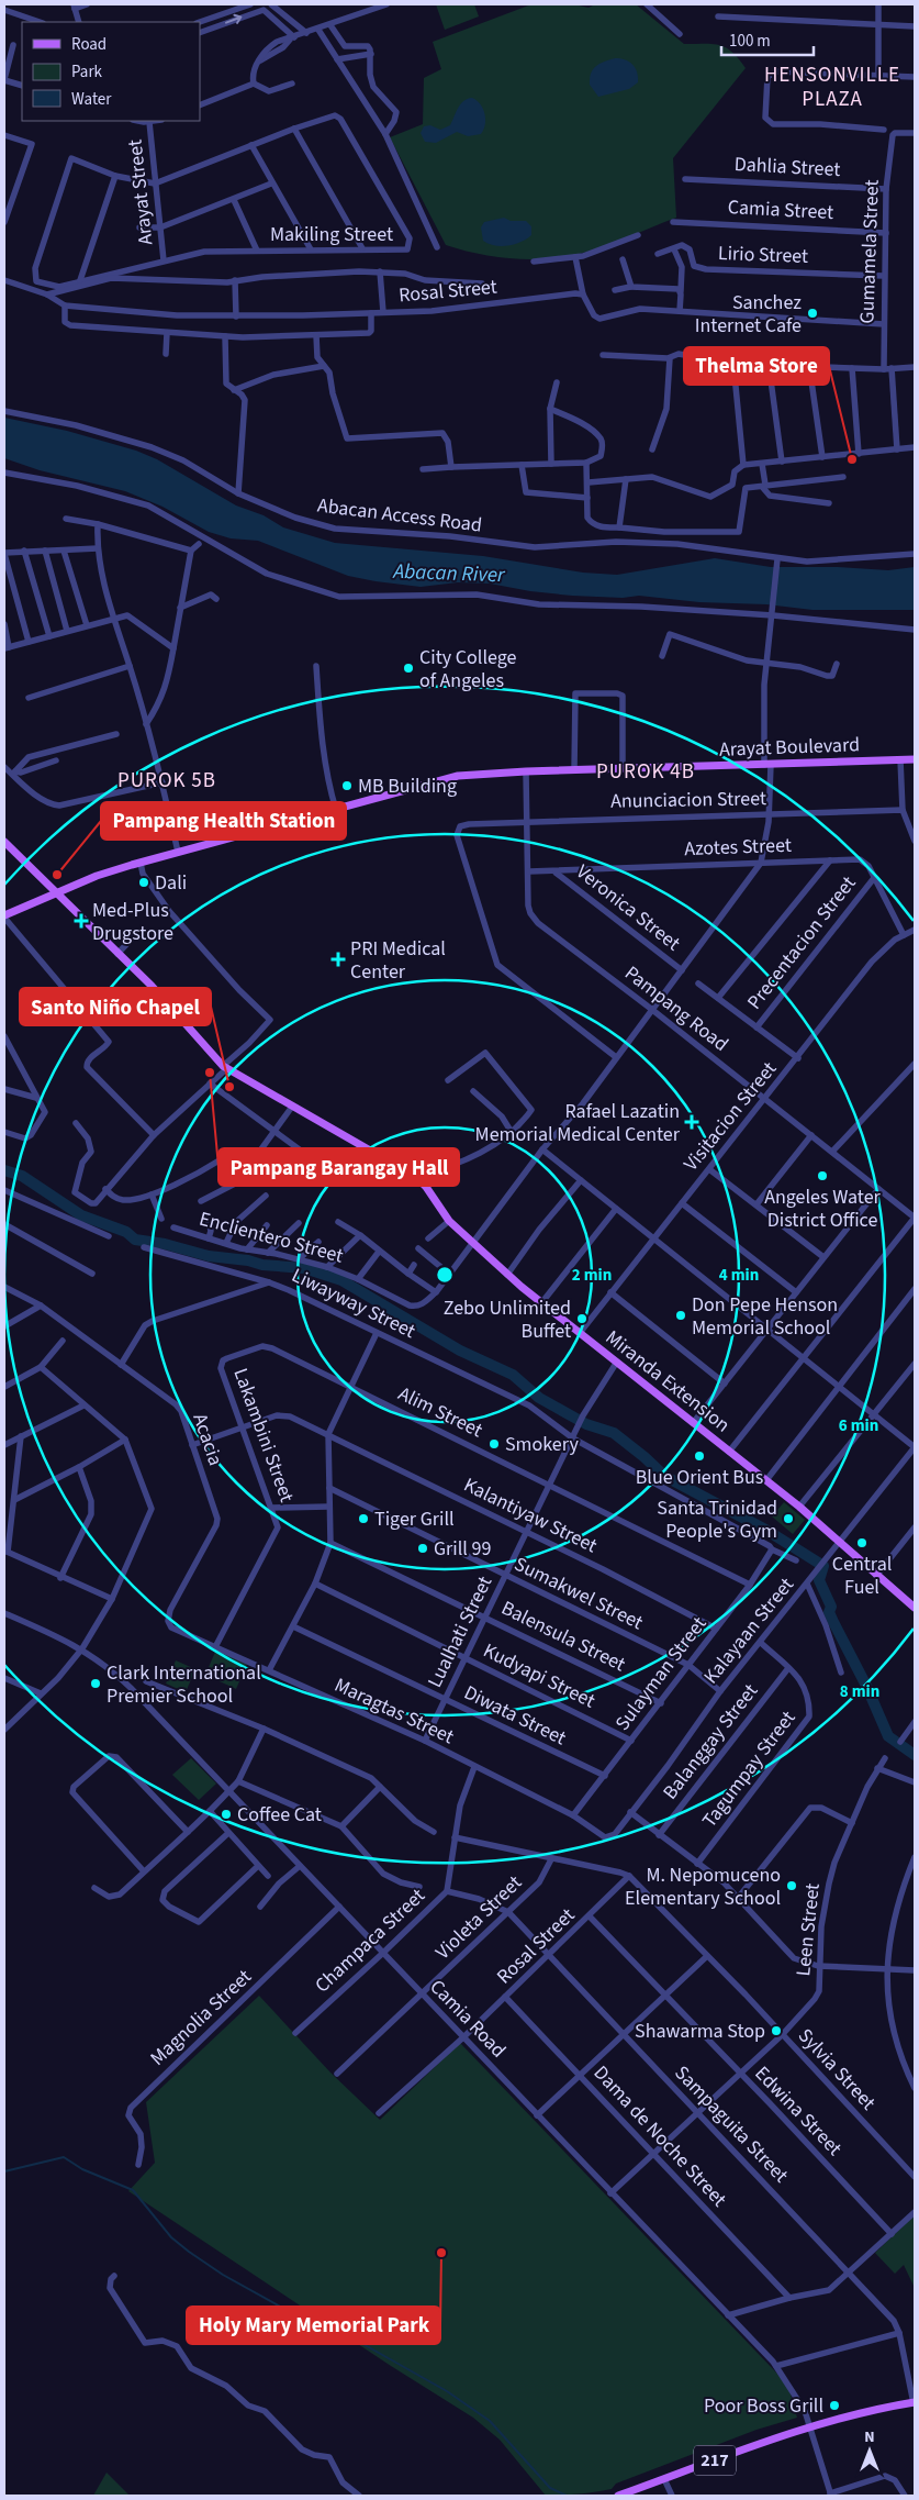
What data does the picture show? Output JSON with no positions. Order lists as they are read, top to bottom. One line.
{"streets":{"main road":["Arayat Boulevard","Miranda Extension","217"],"street":["Dahlia Street","Arayat Street","Camia Street","Makiling Street","Gumamela Street","Lirio Street","Rosal Street","Abacan Access Road","Anunciacion Street","Azotes Street","Veronica Street","Precentacion Street","Pampang Road","Visitacion Street","Enclientero Street","Liwayway Street","Alim Street","Lakambini Street","Acacia","Kalantiyaw Street","Sumakwel Street","Kalayaan Street","Lualhati Street","Balensula Street","Sulayman Street","Kudyapi Street","Maragtas Street","Diwata Street","Balanggay Street","Tagumpay Street","Violeta Street","Leen Street","Champaca Street","Magnolia Street","Camia Road","Sylvia Street","Edwina Street","Sampaguita Street","Dama de Noche Street"]},"crossings":[["Dahlia Street","Gumamela Street"],["Arayat Street","Makiling Street"],["Camia Street","Gumamela Street"],["Gumamela Street","Lirio Street"],["Rosal Street","Camia Road"],["Rosal Street","Sylvia Street"],["Rosal Street","Edwina Street"],["Rosal Street","Sampaguita Street"],["Rosal Street","Dama de Noche Street"],["Arayat Boulevard","Pampang Road"],["Arayat Boulevard","Enclientero Street"],["Arayat Boulevard","Miranda Extension"],["Anunciacion Street","Pampang Road"],["Anunciacion Street","Enclientero Street"],["Azotes Street","Veronica Street"],["Azotes Street","Precentacion Street"],["Azotes Street","Pampang Road"],["Azotes Street","Visitacion Street"],["Azotes Street","Enclientero Street"],["Veronica Street","Enclientero Street"],["Pampang Road","Visitacion Street"],["Pampang Road","Enclientero Street"],["Visitacion Street","Miranda Extension"],["Enclientero Street","Miranda Extension"],["Liwayway Street","Lualhati Street"],["Liwayway Street","Sulayman Street"],["Miranda Extension","Kalayaan Street"],["Miranda Extension","Lualhati Street"],["Alim Street","Lakambini Street"],["Alim Street","Lualhati Street"],["Alim Street","Sulayman Street"],["Lakambini Street","Kalantiyaw Street"],["Lakambini Street","Maragtas Street"],["Acacia","Kalantiyaw Street"],["Acacia","Maragtas Street"],["Kalantiyaw Street","Lualhati Street"],["Kalantiyaw Street","Sulayman Street"],["Sumakwel Street","Kalayaan Street"],["Sumakwel Street","Lualhati Street"],["Sumakwel Street","Sulayman Street"],["Kalayaan Street","Maragtas Street"],["Kalayaan Street","Tagumpay Street"],["Lualhati Street","Balensula Street"],["Lualhati Street","Kudyapi Street"],["Lualhati Street","Maragtas Street"],["Lualhati Street","Diwata Street"],["Balensula Street","Sulayman Street"],["Sulayman Street","Kudyapi Street"],["Sulayman Street","Maragtas Street"],["Sulayman Street","Diwata Street"],["Maragtas Street","Champaca Street"],["Balanggay Street","Tagumpay Street"],["Violeta Street","Camia Road"],["Violeta Street","Sampaguita Street"],["Leen Street","Camia Road"],["Leen Street","Sylvia Street"],["Leen Street","Edwina Street"],["Leen Street","Sampaguita Street"],["Leen Street","Dama de Noche Street"],["Champaca Street","Camia Road"],["Champaca Street","Sampaguita Street"],["Magnolia Street","Camia Road"],["Camia Road","217"],["Sampaguita Street","217"]],"districts":["HENSONVILLE PLAZA","PUROK 4B","PUROK 5B"],"water":["Abacan River"],"places":{"other":["Sanchez Internet Cafe","Thelma Store","City College of Angeles","MB Building","Pampang Health Station","Dali","Pampang Barangay Hall","Santo Niño Chapel","Angeles Water District Office","Don Pepe Henson Memorial School","Zebo Unlimited Buffet","Smokery","Blue Orient Bus","Tiger Grill","Santa Trinidad People's Gym","Central Fuel","Grill 99","Clark International Premier School","Coffee Cat","M. Nepomuceno Elementary School","Shawarma Stop","Holy Mary Memorial Park","Poor Boss Grill"],"health":["Med-Plus Drugstore","PRI Medical Center","Rafael Lazatin Memorial Medical Center"]},"legend":["Road","Park","Water"],"scale_bar":"100 m","north":"top","rings":["2 min","4 min","6 min","8 min"]}
